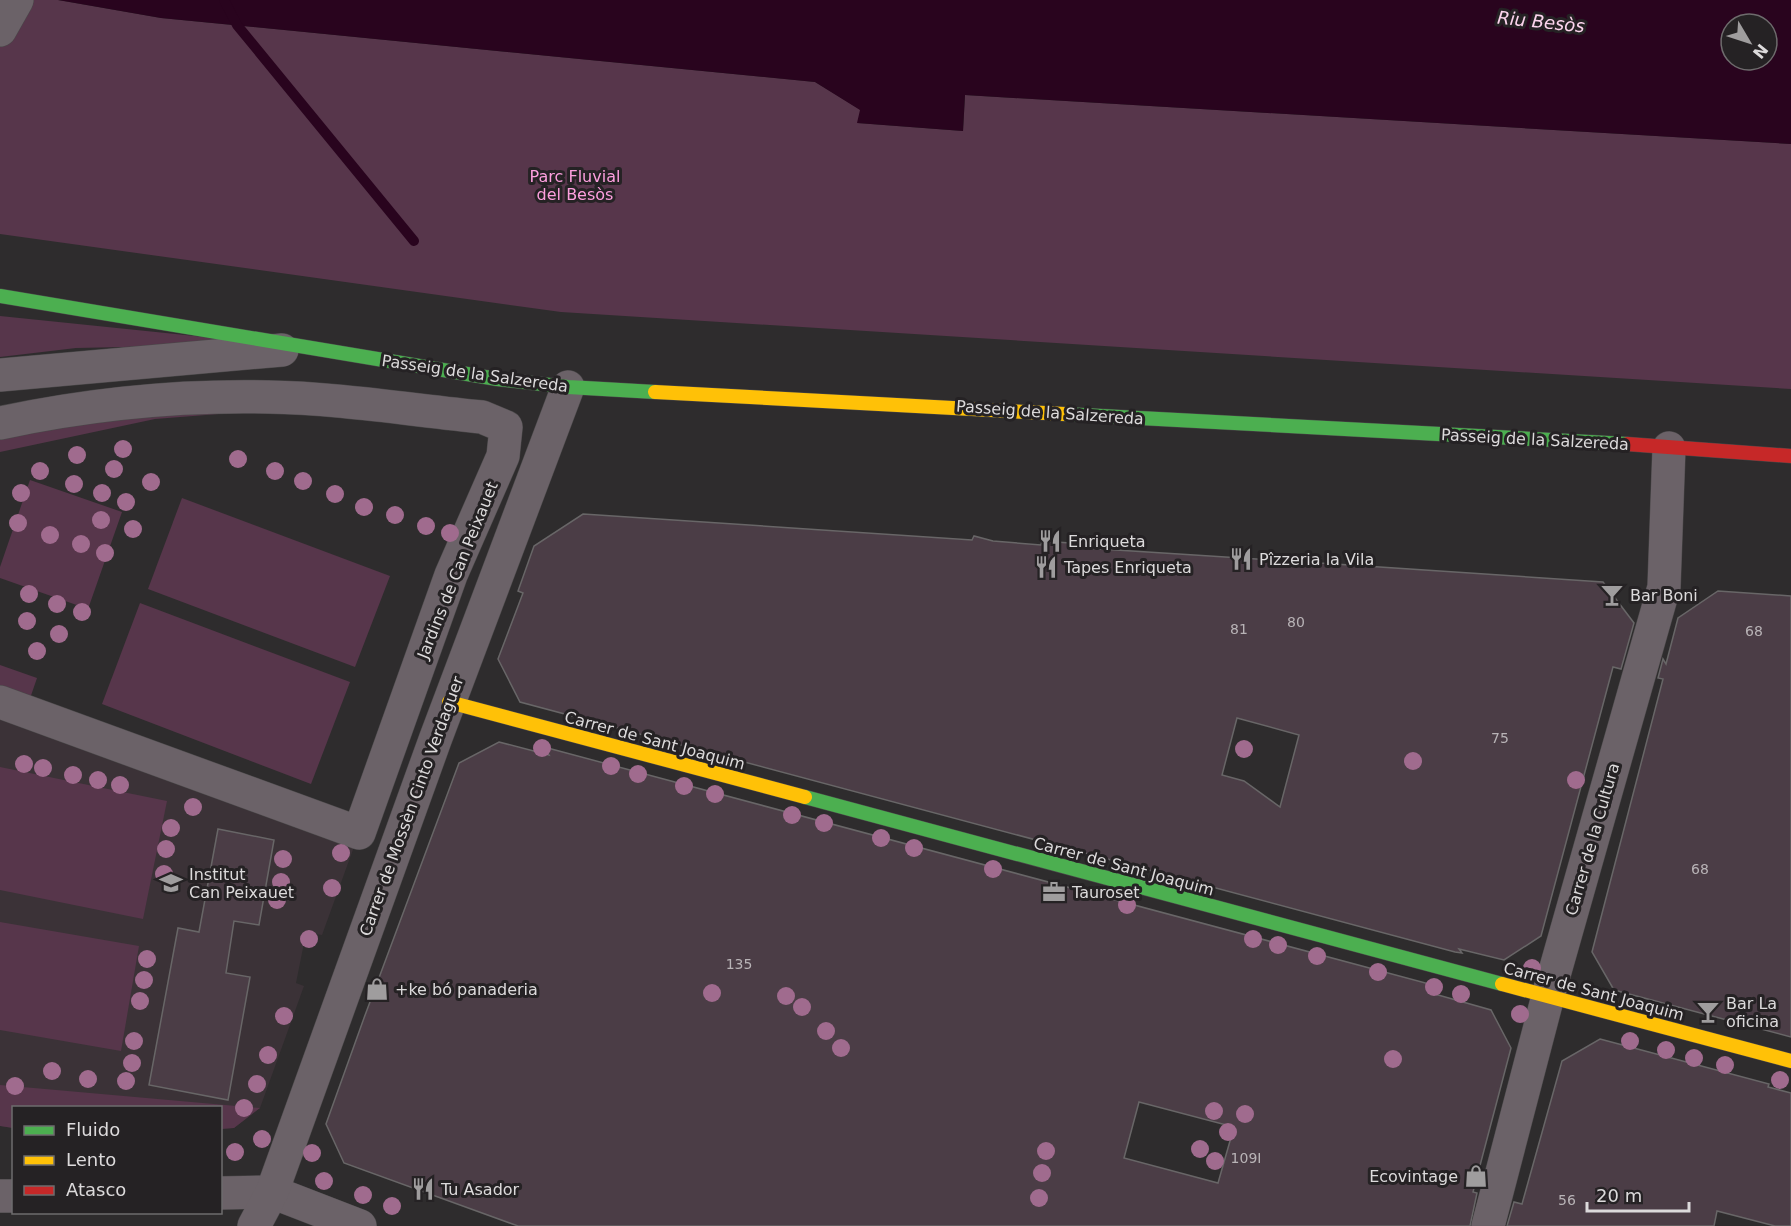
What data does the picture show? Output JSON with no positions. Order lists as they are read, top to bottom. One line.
{"streets":{"street":["Passeig de la Salzereda","Jardins de Can Peixauet","Carrer de Sant Joaquim","Carrer de Mossèn Cinto Verdaguer","Carrer de la Cultura"]},"crossings":[["Passeig de la Salzereda","Carrer de Mossèn Cinto Verdaguer"],["Passeig de la Salzereda","Carrer de la Cultura"],["Carrer de Sant Joaquim","Carrer de Mossèn Cinto Verdaguer"],["Carrer de Sant Joaquim","Carrer de la Cultura"]],"water":["Riu Besòs"],"parks":["Parc Fluvial del Besòs"],"places":{"restaurant":["Enriqueta","Pîzzeria la Vila","Tapes Enriqueta","Tu Asador"],"bar":["Bar Boni","Bar La oficina"],"school or university":["Institut Can Peixauet"],"office":["Tauroset"],"shop":["+ke bó panaderia","Ecovintage"]},"house_numbers":["80","81","68","75","68","135","109I","56"],"legend":["Fluido","Lento","Atasco"],"scale_bar":"20 m","north":"bottom right"}
